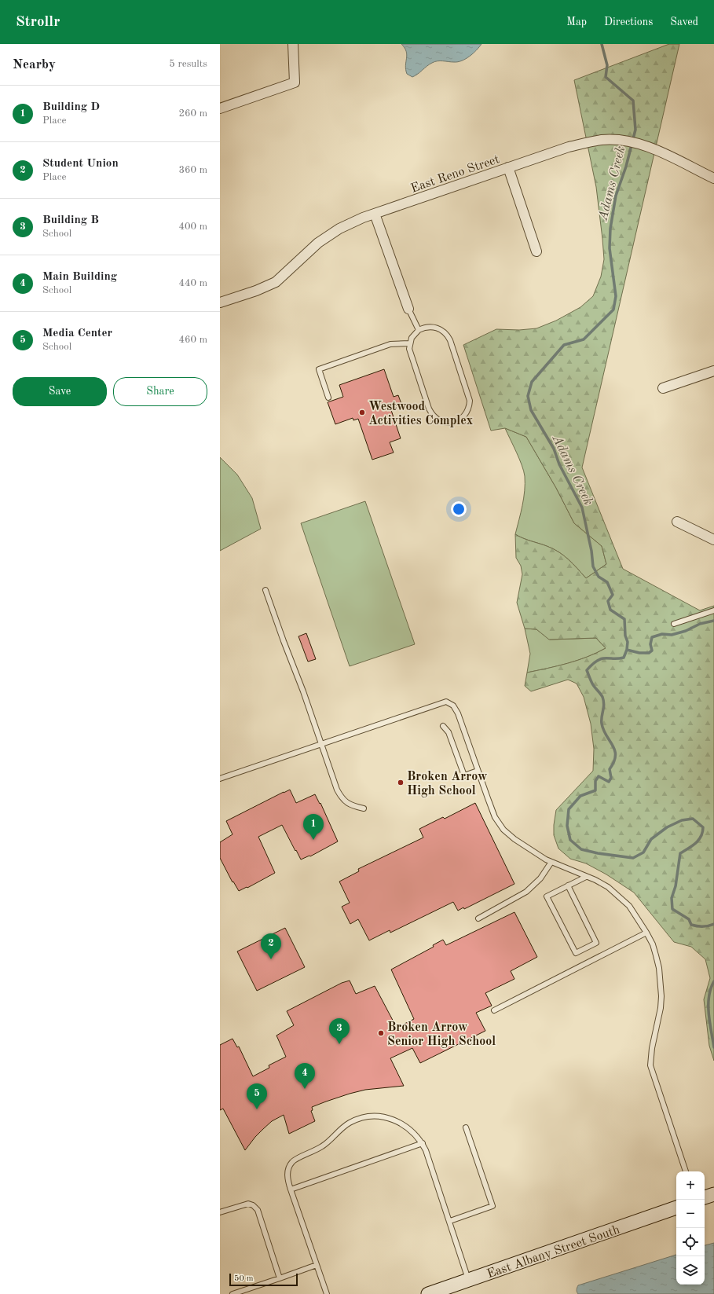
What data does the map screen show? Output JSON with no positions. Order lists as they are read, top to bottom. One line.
{"streets":{"street":["East Reno Street","East Albany Street South"]},"water":["Adams Creek"],"places":["Westwood Activities Complex","Broken Arrow High School","Broken Arrow Senior High School"],"scale_bar":"50 m","page":{"header":"Strollr","nav":["Map","Directions","Saved"],"heading":["Nearby","5 results"],"list":[{"mark":"1","name":"Building D","note":"Place","value":"260 m"},{"mark":"2","name":"Student Union","note":"Place","value":"360 m"},{"mark":"3","name":"Building B","note":"School","value":"400 m"},{"mark":"4","name":"Main Building","note":"School","value":"440 m"},{"mark":"5","name":"Media Center","note":"School","value":"460 m"}],"buttons":["Save","Share"],"pins":["1","2","3","4","5"],"map_buttons":["+","−"],"scale":"50 m"}}
